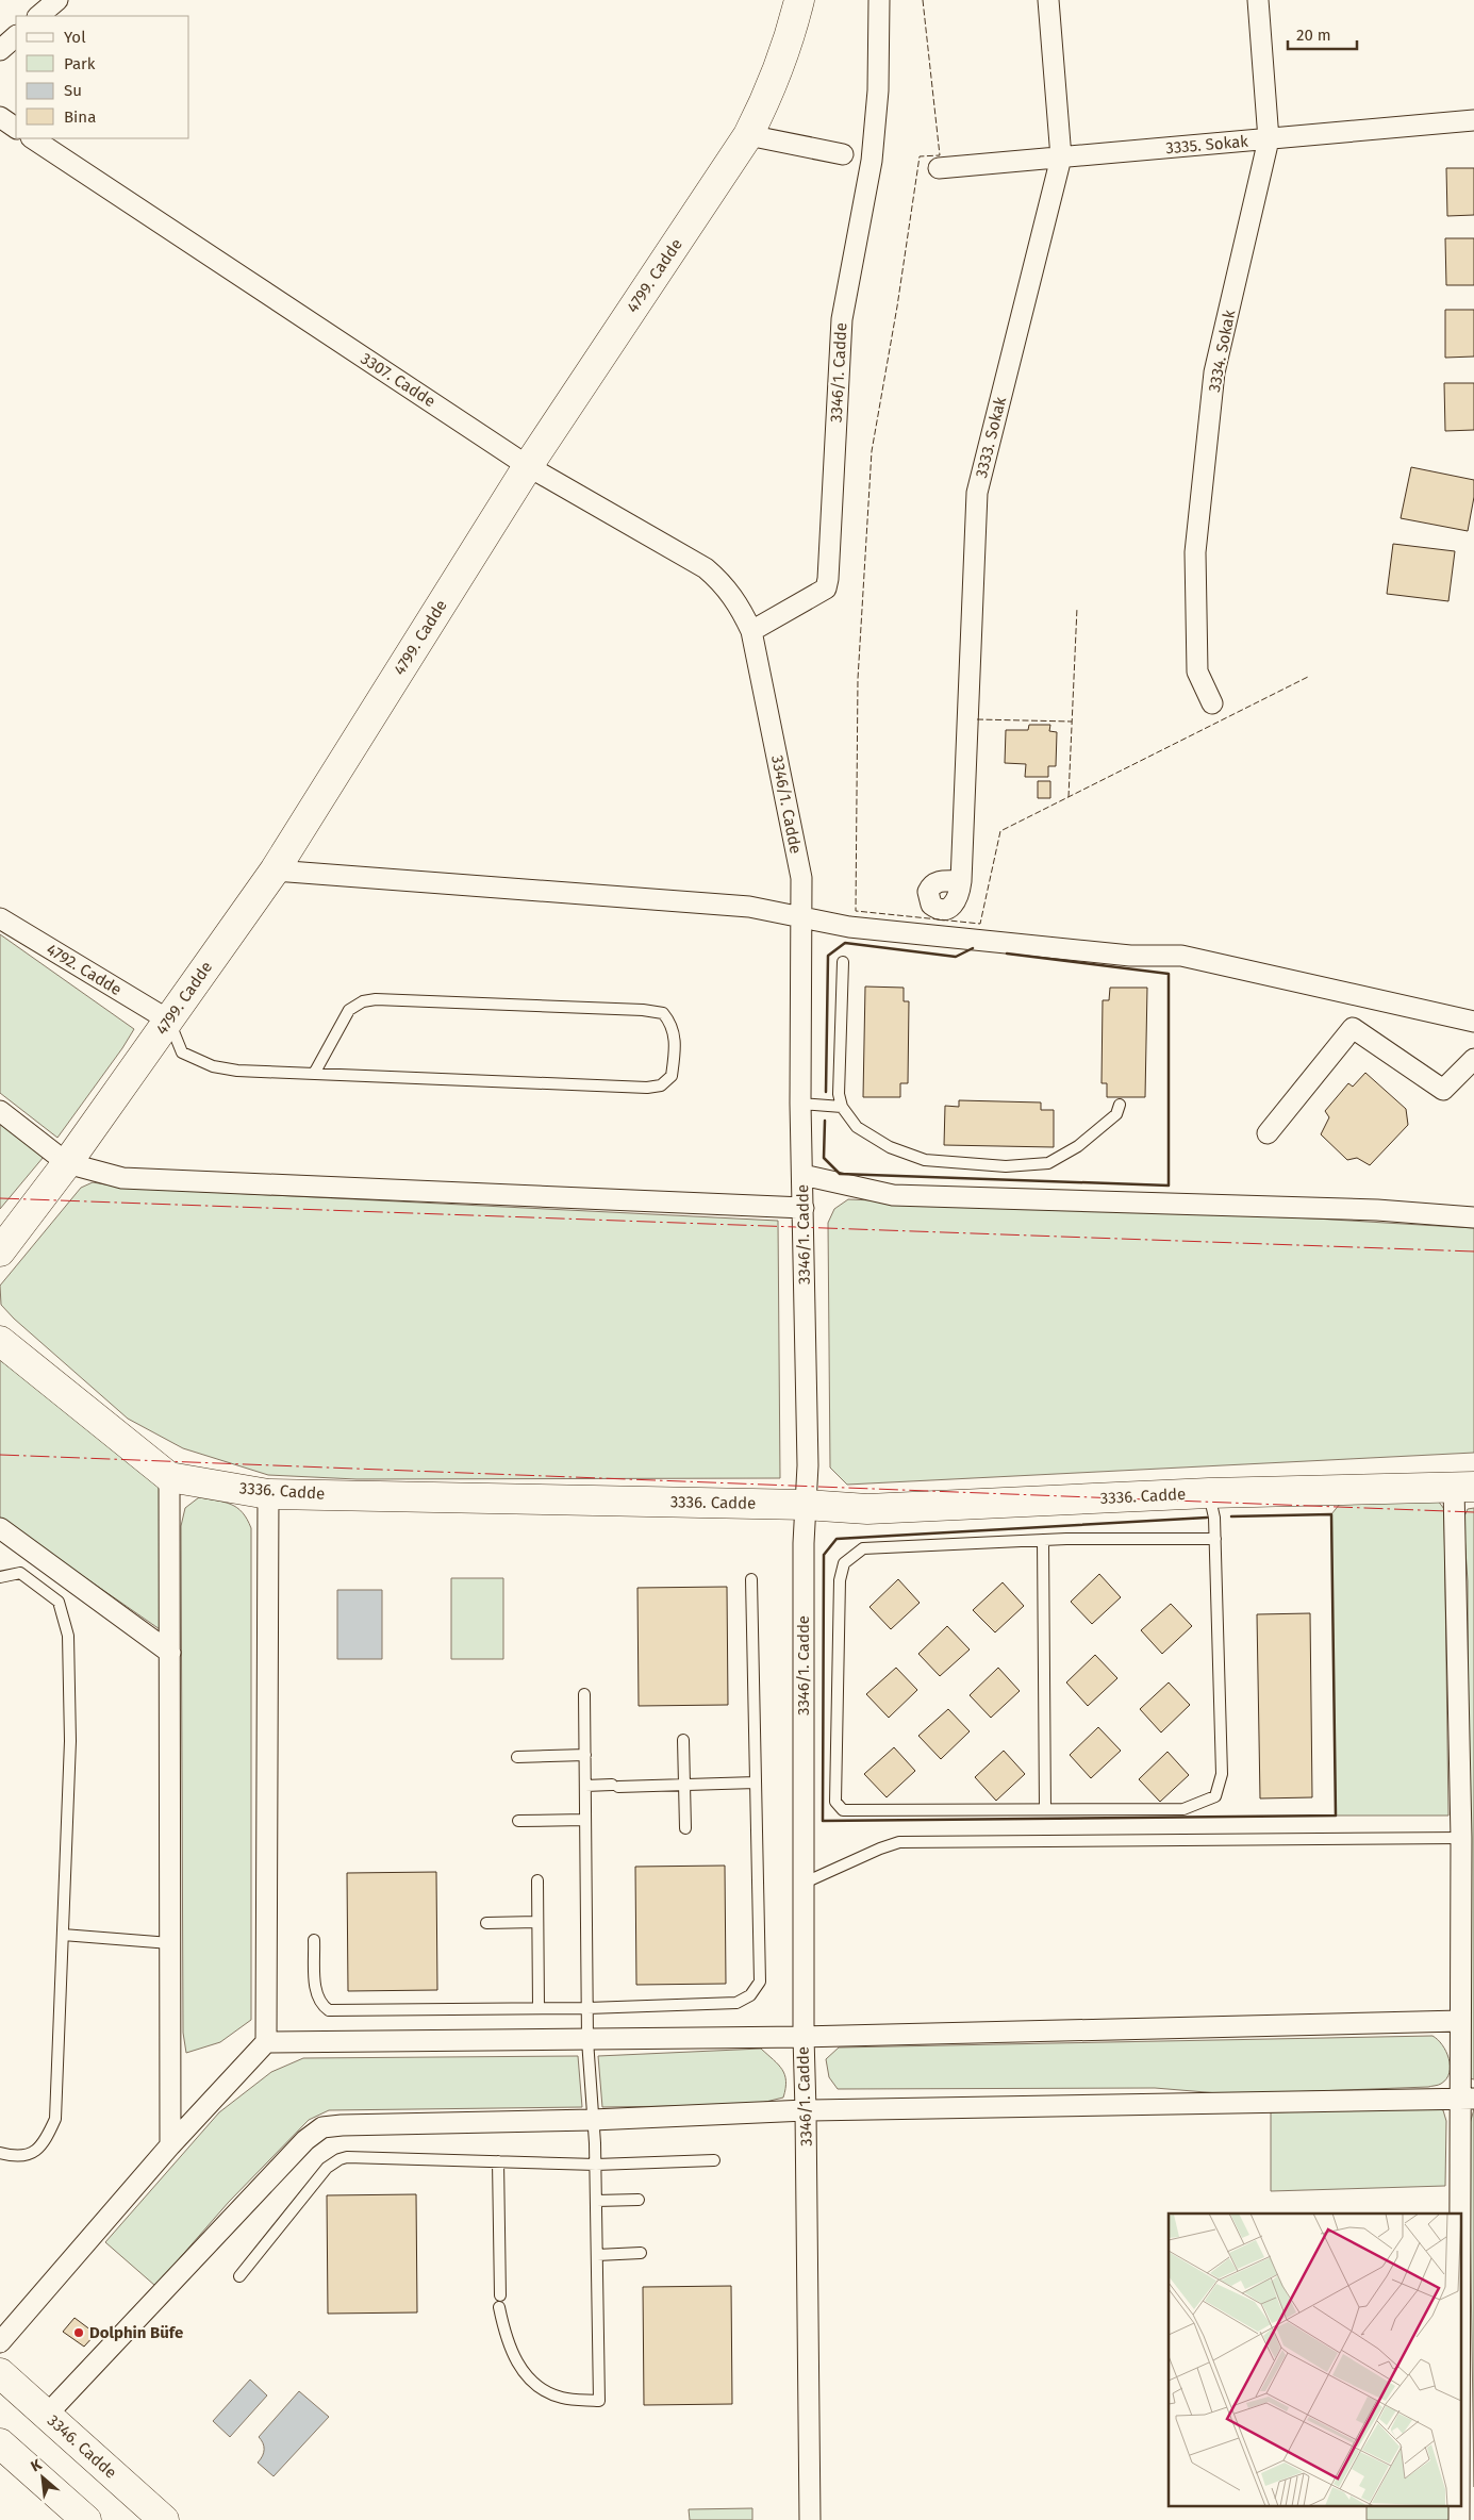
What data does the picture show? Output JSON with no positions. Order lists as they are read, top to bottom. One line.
{"streets":{"street":["3335. Sokak","4799. Cadde","3334. Sokak","3346/1. Cadde","3307. Cadde","3333. Sokak","4792. Cadde","3336. Cadde","3346. Cadde"]},"crossings":[["3335. Sokak","3334. Sokak"],["3335. Sokak","3333. Sokak"],["4799. Cadde","3307. Cadde"],["4799. Cadde","4792. Cadde"],["3346/1. Cadde","3307. Cadde"],["3346/1. Cadde","3336. Cadde"]],"places":["Dolphin Büfe"],"legend":["Yol","Park","Su","Bina"],"scale_bar":"20 m","north":"top left"}
